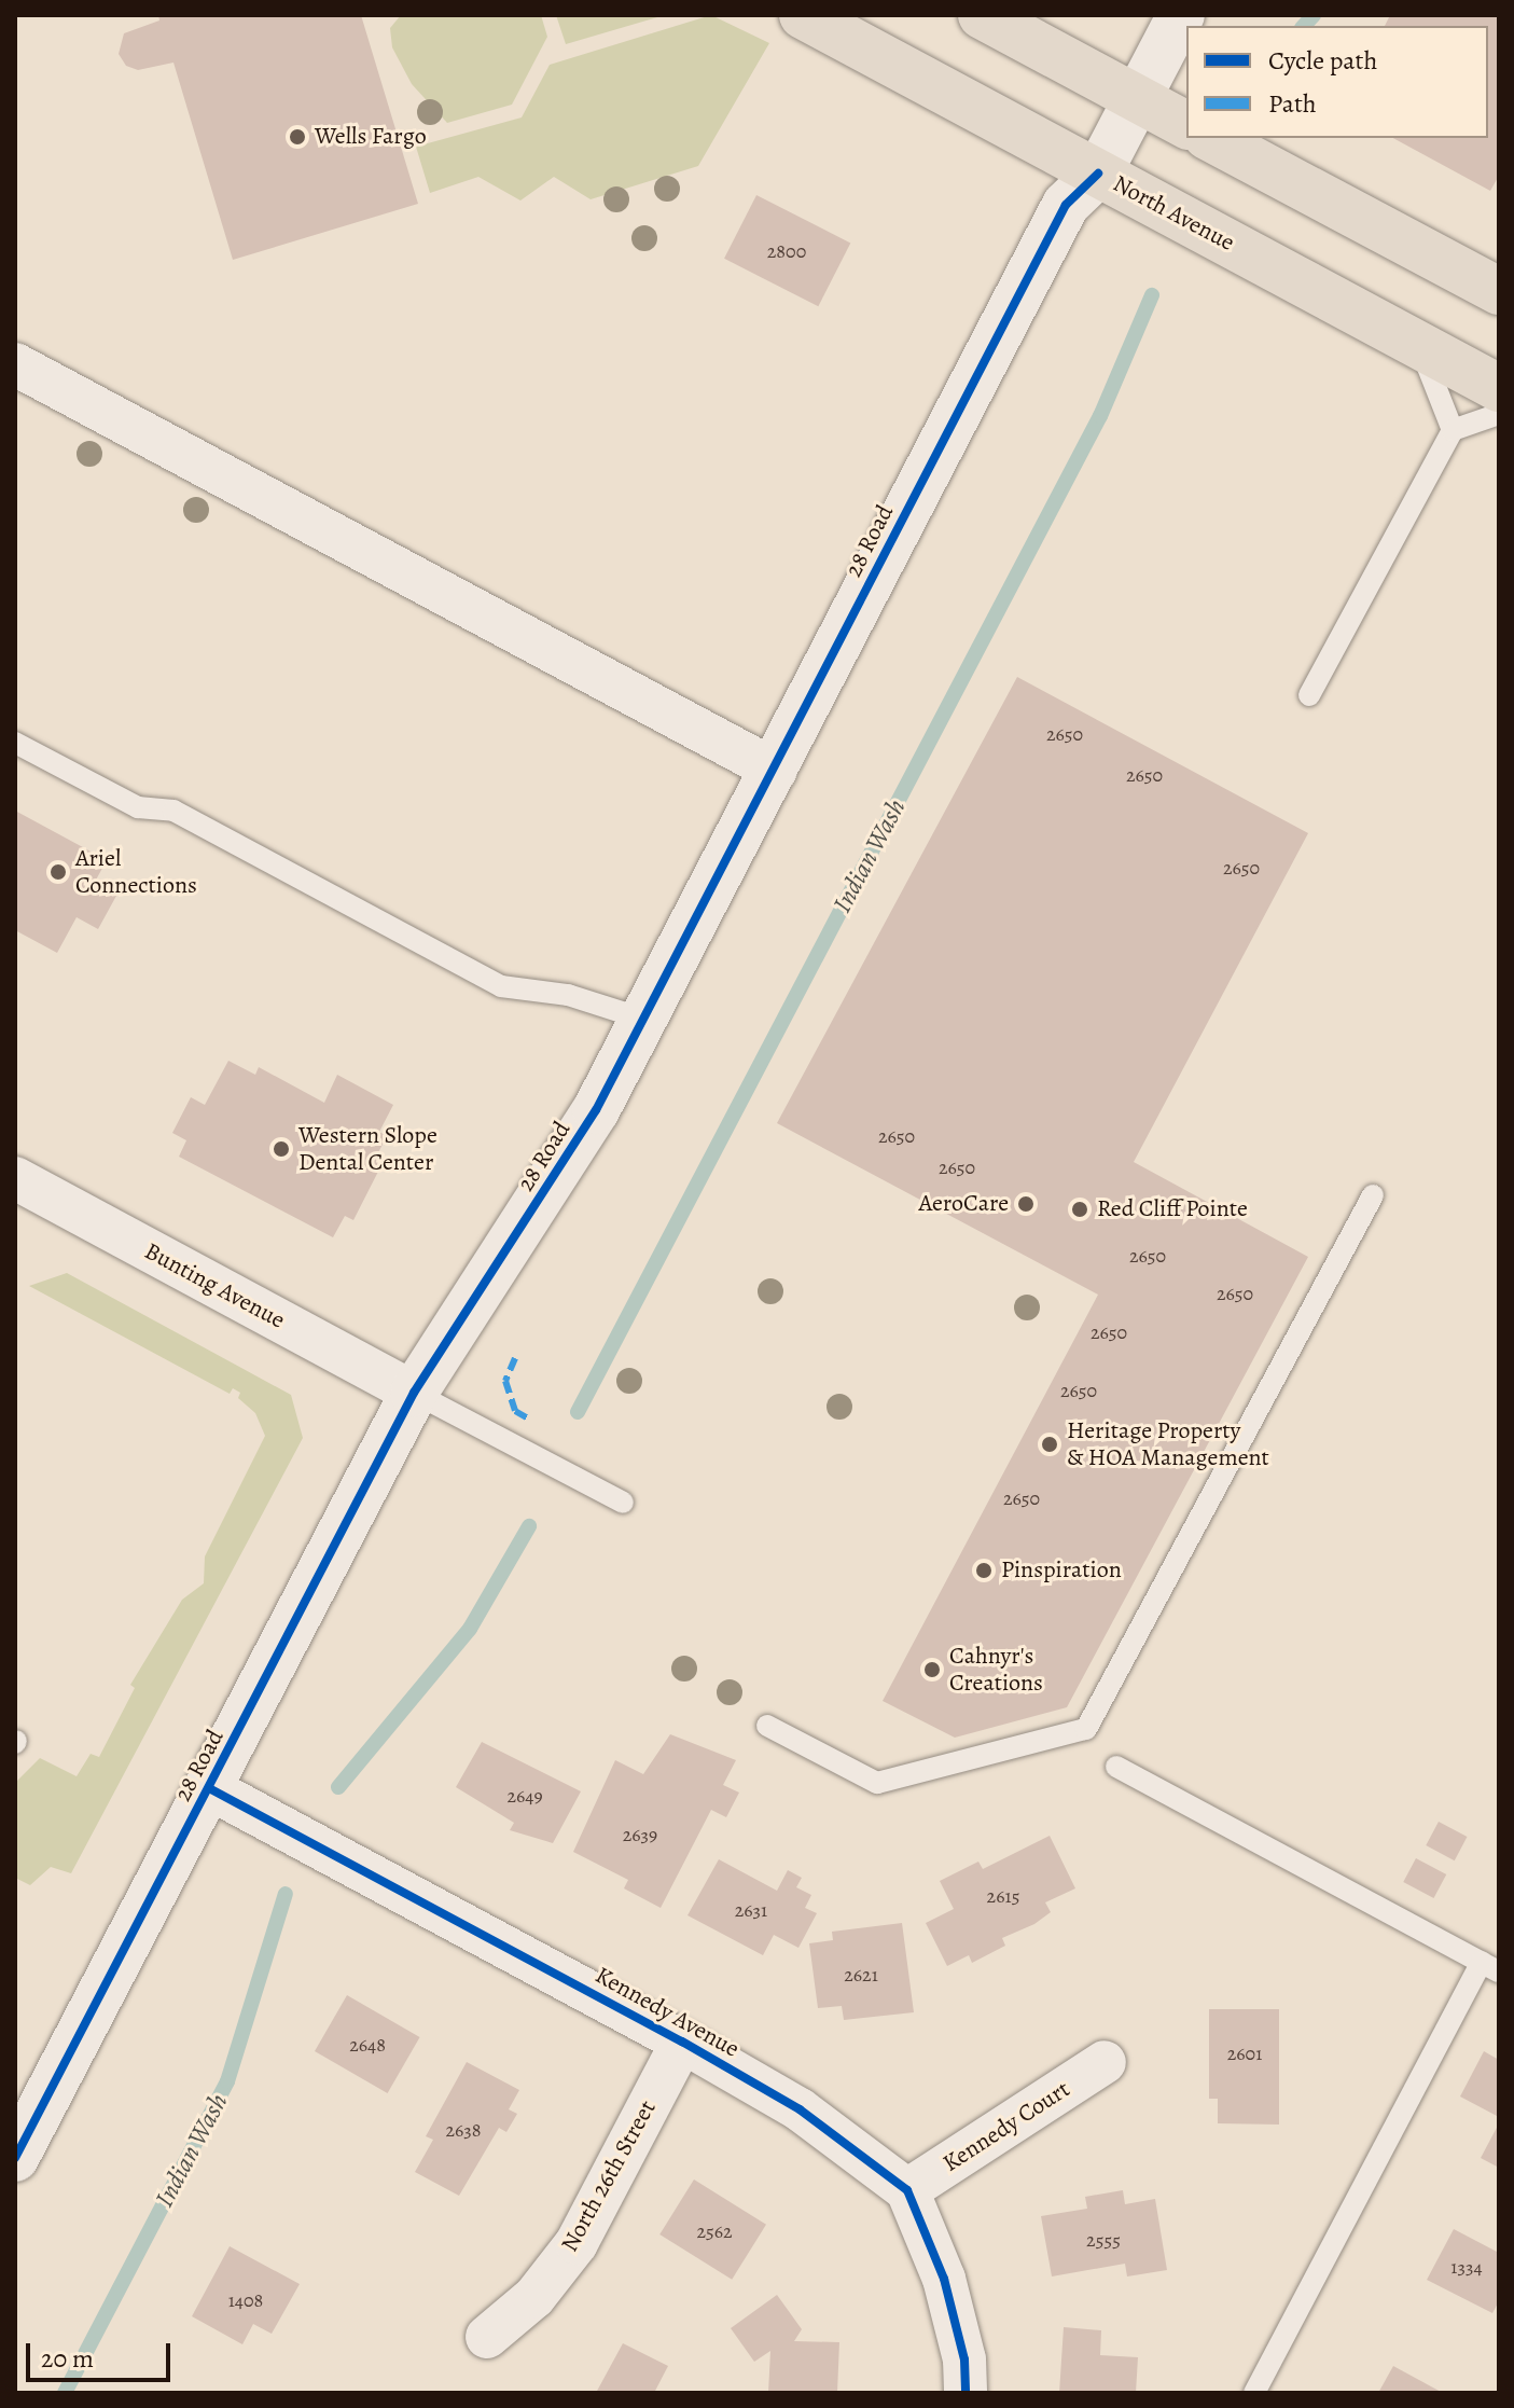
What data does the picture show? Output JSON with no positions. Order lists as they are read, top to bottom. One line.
{"streets":{"main road":["North Avenue","28 Road"],"street":["Bunting Avenue","Kennedy Avenue","Kennedy Court","North 26th Street"]},"crossings":[["North Avenue","28 Road"],["28 Road","Bunting Avenue"],["28 Road","Kennedy Avenue"],["Kennedy Avenue","Kennedy Court"],["Kennedy Avenue","North 26th Street"]],"water":["Indian Wash"],"places":["Wells Fargo","Ariel Connections","Western Slope Dental Center","AeroCare","Red Cliff Pointe","Heritage Property & HOA Management","Pinspiration","Cahnyr's Creations"],"house_numbers":["2800","2650","2650","2650","2650","2650","2650","2650","2650","2650","2650","2649","2639","2615","2631","2621","2648","2601","2638","2562","2555","1334","1408"],"legend":["Cycle path","Path"],"scale_bar":"20 m"}
